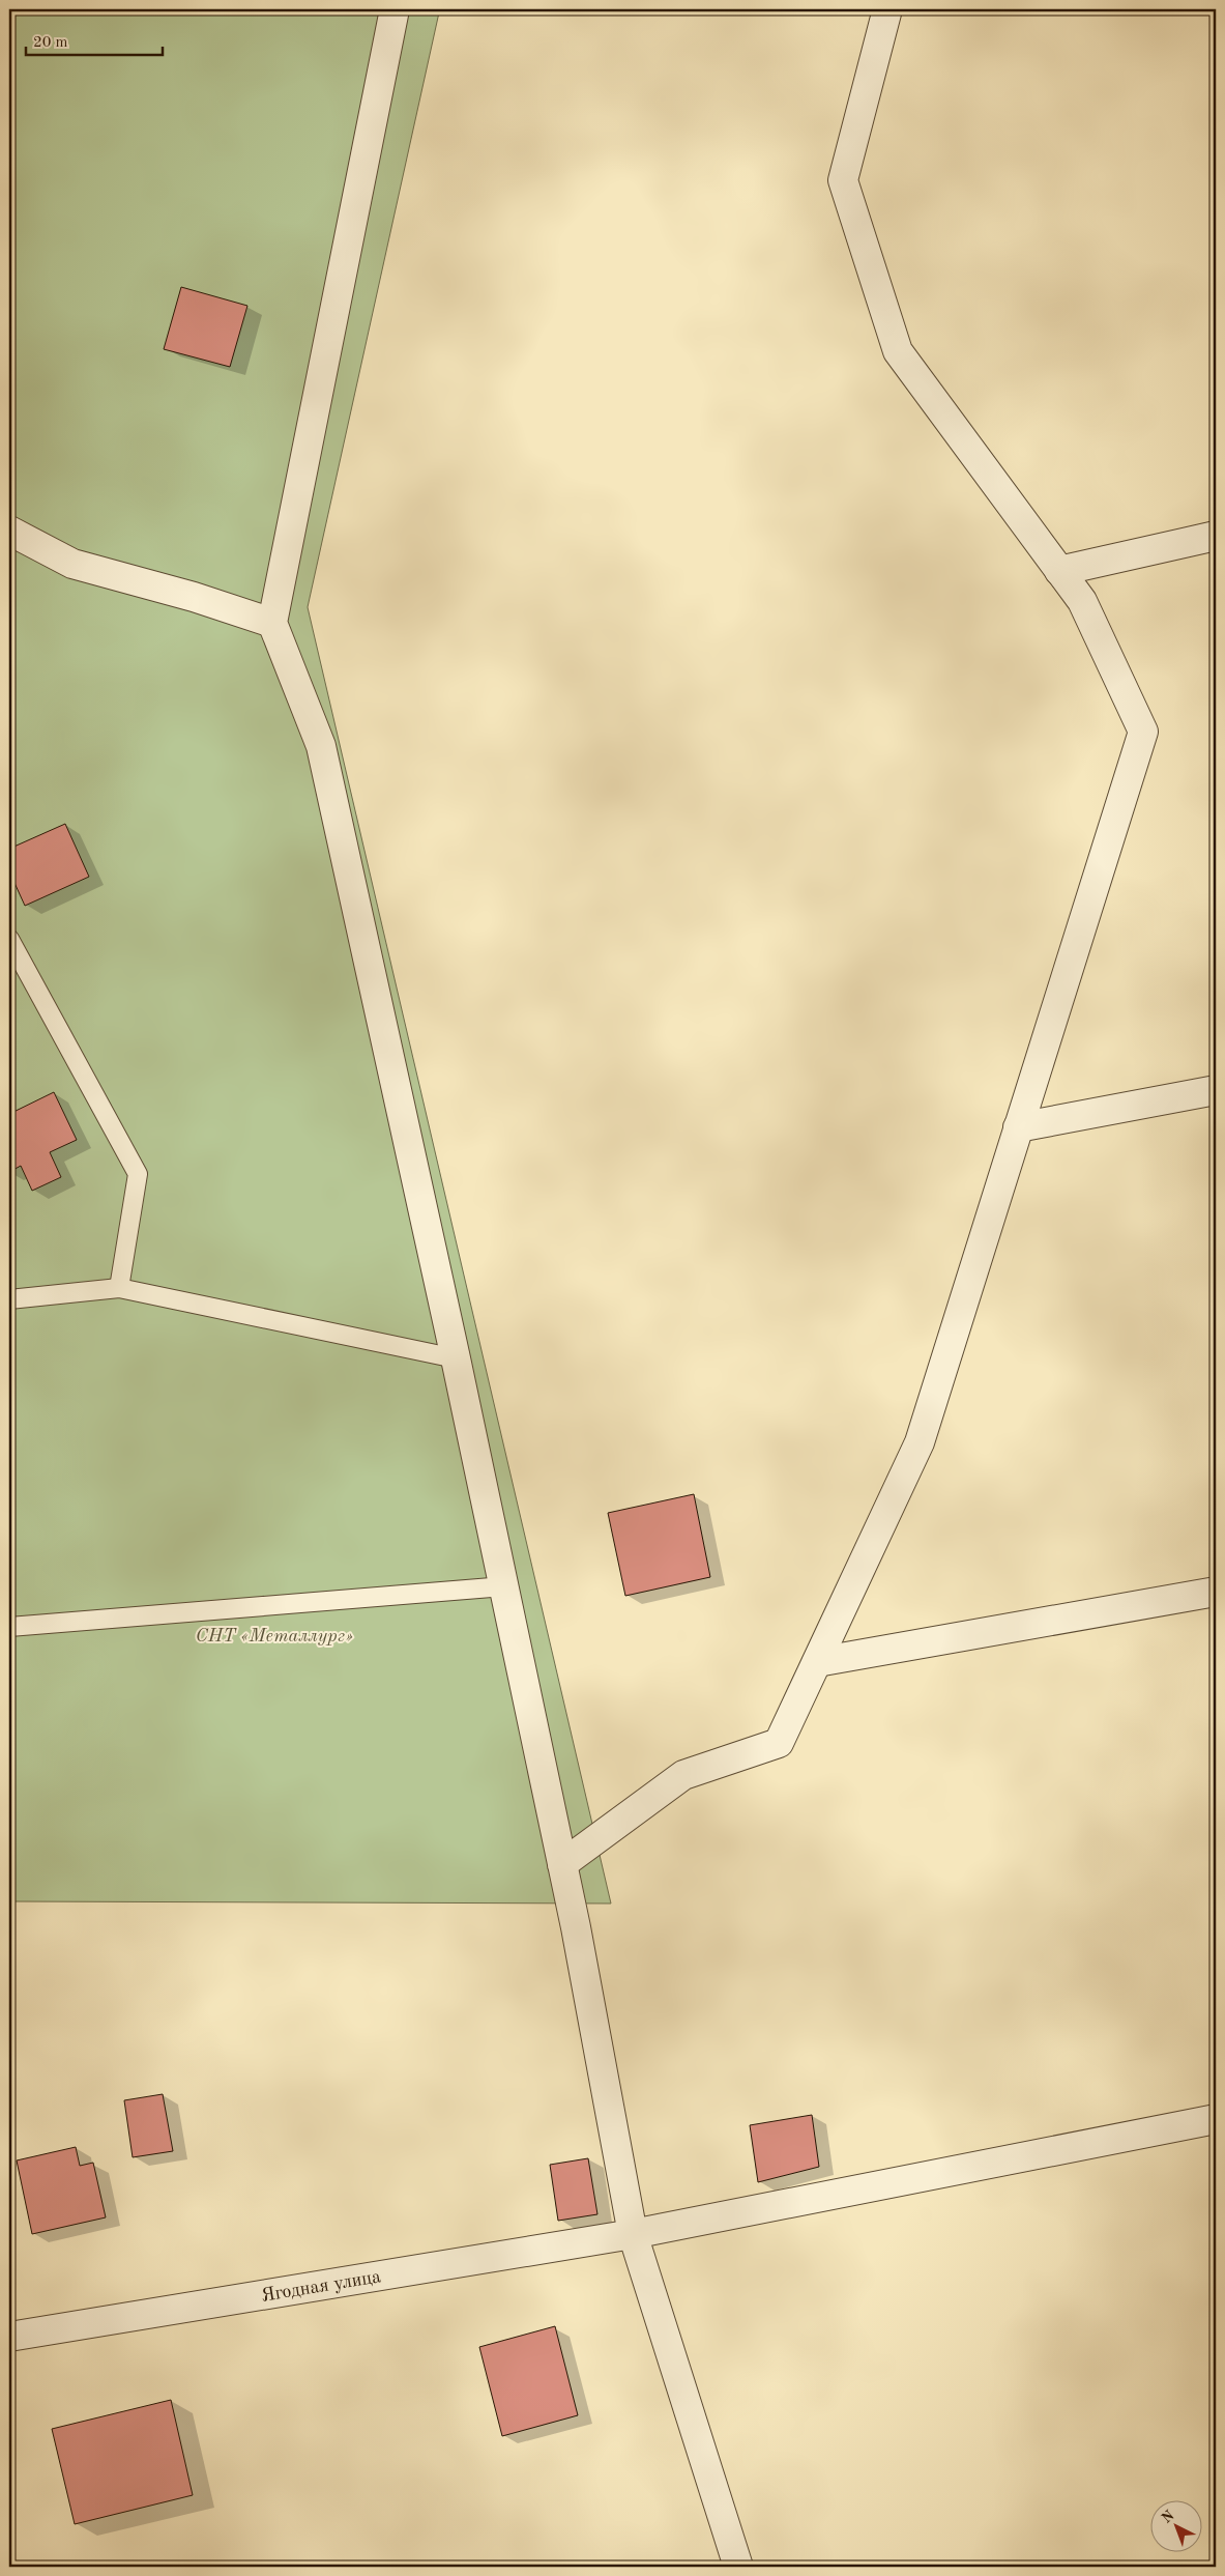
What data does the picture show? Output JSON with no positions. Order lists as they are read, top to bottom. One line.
{"streets":{"street":["Ягодная улица"]},"parks":["СНТ «Металлург»"],"scale_bar":"20 m","north":"top left"}
